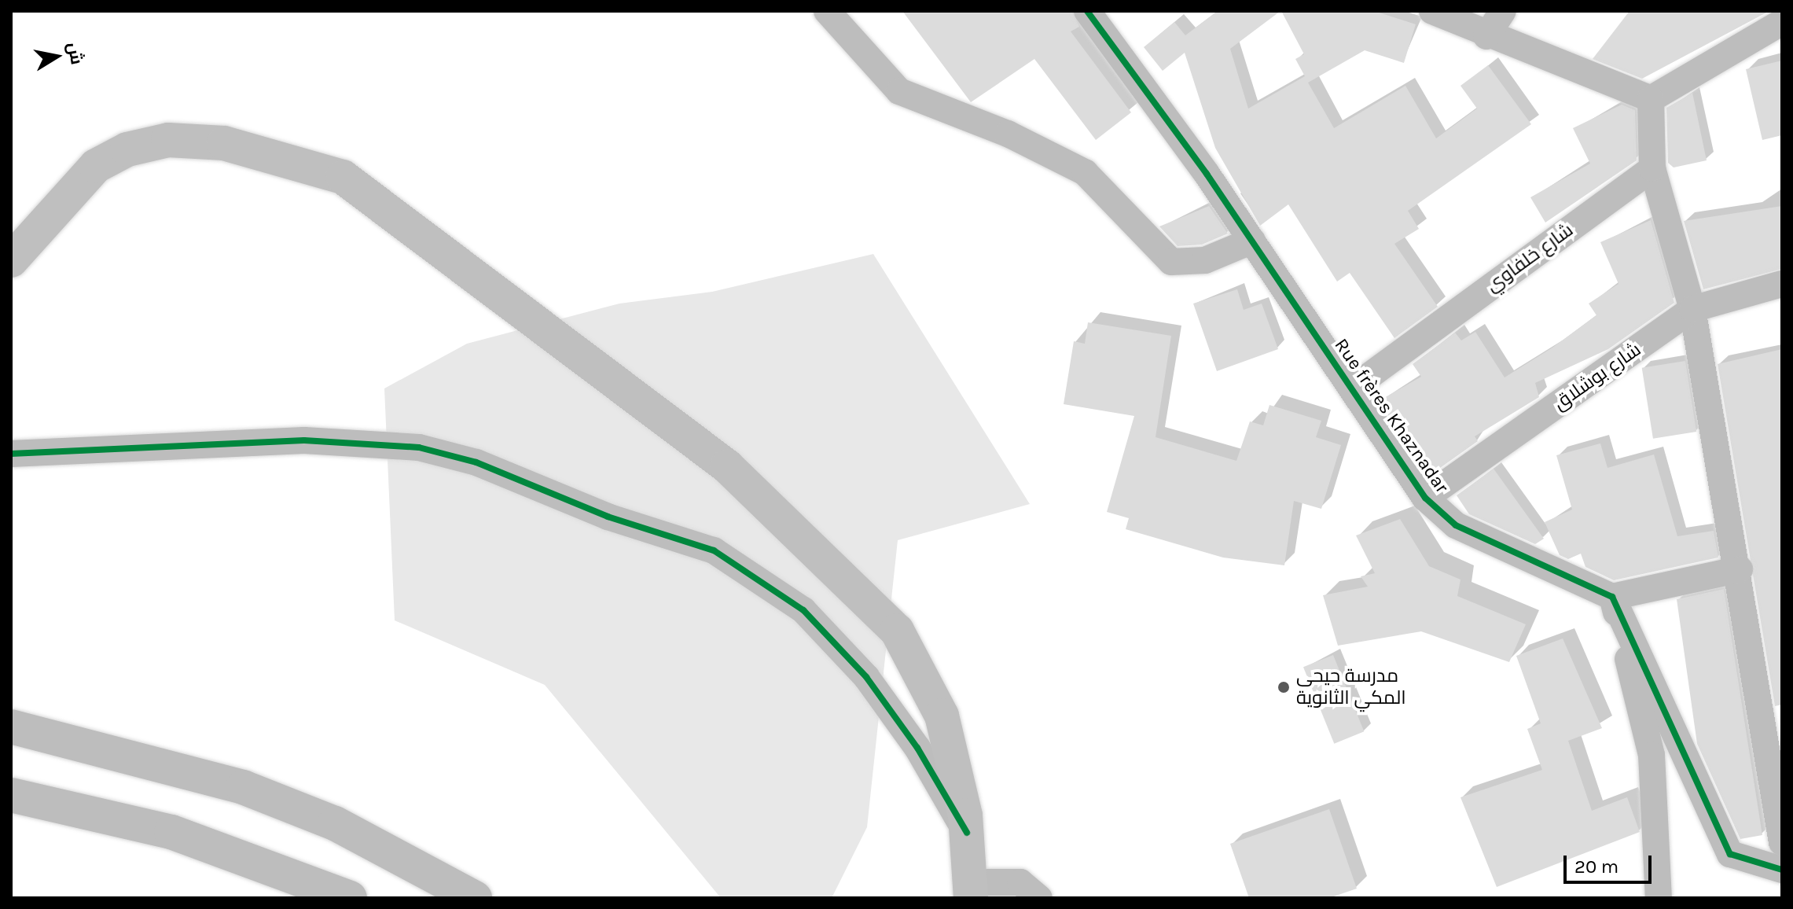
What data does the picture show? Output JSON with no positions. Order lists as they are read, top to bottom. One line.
{"streets":{"street":["شارع خلفاوي","شارع بوشلاق","Rue frères Khaznadar"]},"crossings":[["شارع خلفاوي","Rue frères Khaznadar"],["شارع بوشلاق","Rue frères Khaznadar"]],"places":["مدرسة حيحي المكي الثانوية"],"scale_bar":"20 m","north":"right"}
